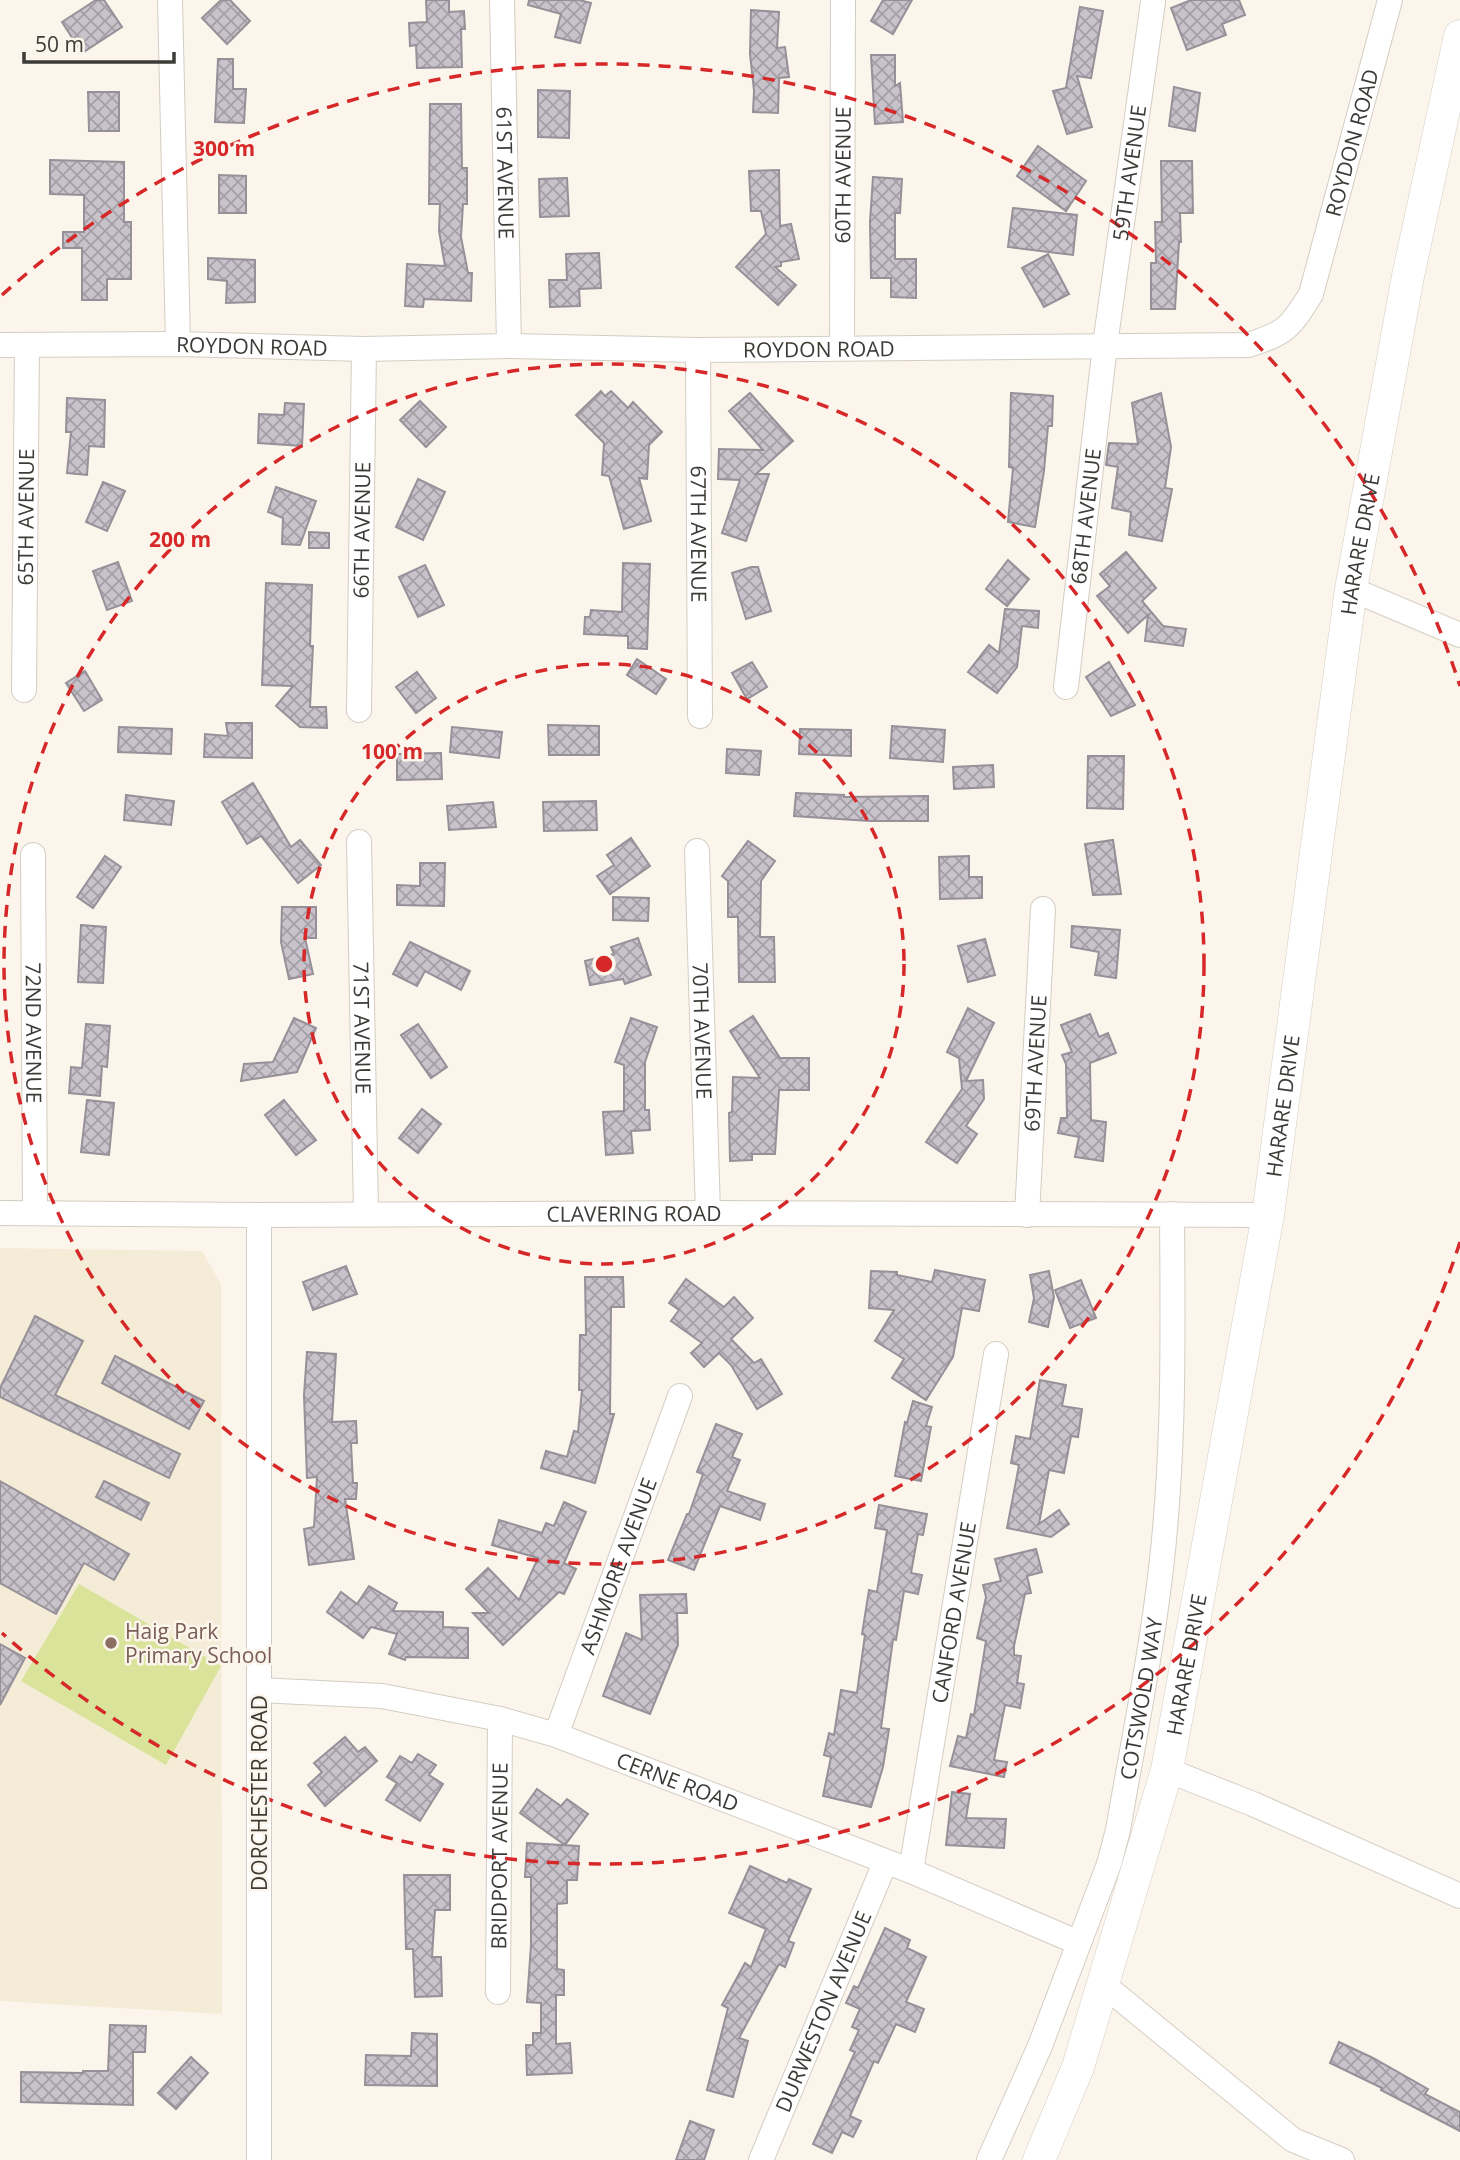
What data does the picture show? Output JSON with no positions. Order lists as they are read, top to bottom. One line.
{"streets":{"main road":["HARARE DRIVE"],"street":["ROYDON ROAD","61ST AVENUE","59TH AVENUE","60TH AVENUE","68TH AVENUE","65TH AVENUE","66TH AVENUE","67TH AVENUE","71ST AVENUE","70TH AVENUE","72ND AVENUE","69TH AVENUE","CLAVERING ROAD","ASHMORE AVENUE","CANFORD AVENUE","COTSWOLD WAY","CERNE ROAD","DORCHESTER ROAD","BRIDPORT AVENUE","DURWESTON AVENUE"]},"crossings":[["ROYDON ROAD","61ST AVENUE"],["ROYDON ROAD","59TH AVENUE"],["ROYDON ROAD","60TH AVENUE"],["ROYDON ROAD","68TH AVENUE"],["ROYDON ROAD","65TH AVENUE"],["ROYDON ROAD","66TH AVENUE"],["ROYDON ROAD","67TH AVENUE"],["59TH AVENUE","68TH AVENUE"],["HARARE DRIVE","CLAVERING ROAD"],["71ST AVENUE","CLAVERING ROAD"],["70TH AVENUE","CLAVERING ROAD"],["72ND AVENUE","CLAVERING ROAD"],["69TH AVENUE","CLAVERING ROAD"],["CLAVERING ROAD","COTSWOLD WAY"],["CLAVERING ROAD","DORCHESTER ROAD"],["ASHMORE AVENUE","CERNE ROAD"],["CANFORD AVENUE","CERNE ROAD"],["COTSWOLD WAY","CERNE ROAD"],["CERNE ROAD","DORCHESTER ROAD"],["CERNE ROAD","BRIDPORT AVENUE"],["CERNE ROAD","DURWESTON AVENUE"]],"places":["Haig Park Primary School"],"scale_bar":"50 m","rings":["300 m","200 m","100 m"]}
